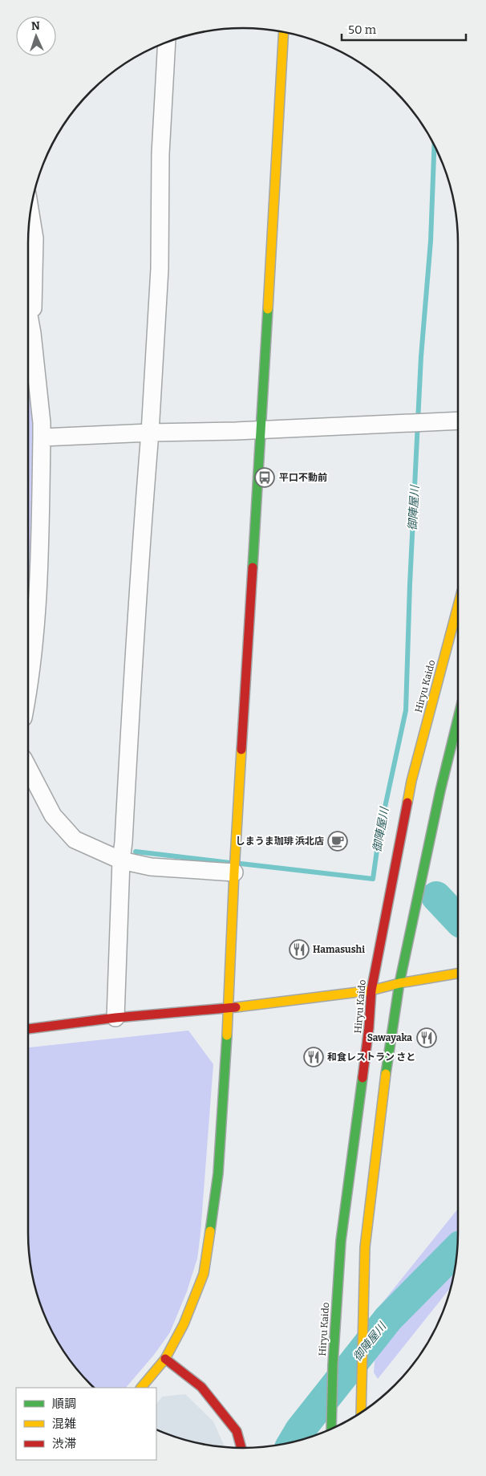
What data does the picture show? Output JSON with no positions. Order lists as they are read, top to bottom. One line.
{"streets":{"main road":["Hiryu Kaido"]},"water":["御陣屋川"],"places":{"bus stop":["平口不動前"],"cafe":["しまうま珈琲 浜北店"],"restaurant":["Hamasushi","Sawayaka","和食レストラン さと"]},"legend":["順調","混雑","渋滞"],"scale_bar":"50 m","north":"top"}
